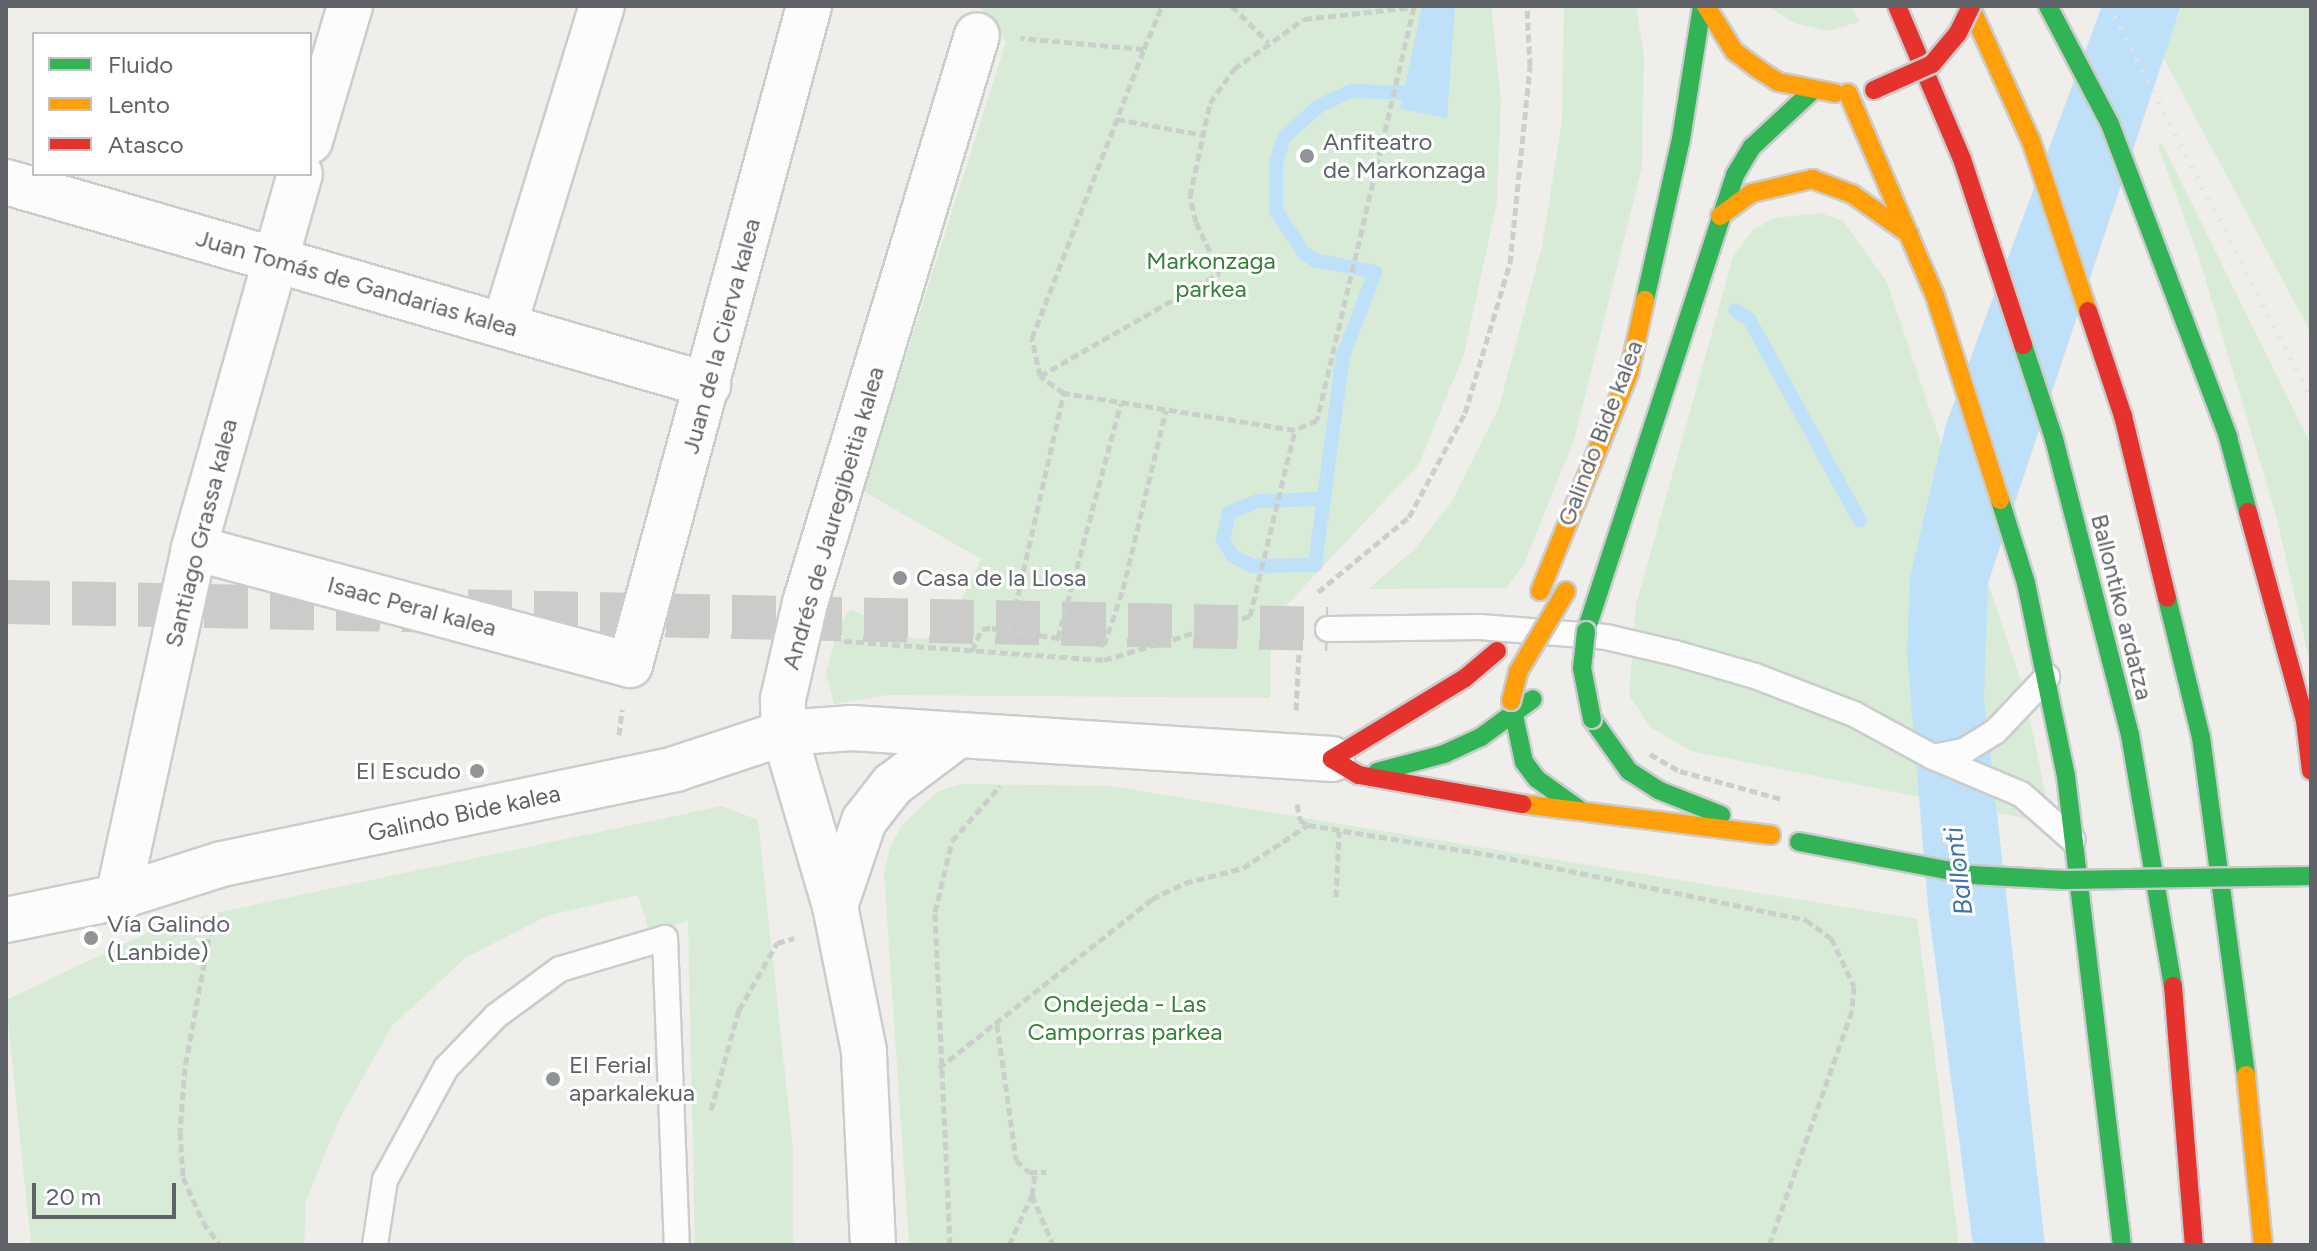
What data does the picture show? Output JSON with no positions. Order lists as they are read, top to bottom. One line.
{"streets":{"main road":["Galindo Bide kalea","Ballontiko ardatza"],"street":["Juan Tomás de Gandarias kalea","Juan de la Cierva kalea","Andrés de Jauregibeitia kalea","Santiago Grassa kalea","Isaac Peral kalea"]},"crossings":[["Juan Tomás de Gandarias kalea","Juan de la Cierva kalea"],["Juan Tomás de Gandarias kalea","Santiago Grassa kalea"],["Juan de la Cierva kalea","Isaac Peral kalea"],["Galindo Bide kalea","Andrés de Jauregibeitia kalea"],["Galindo Bide kalea","Santiago Grassa kalea"],["Santiago Grassa kalea","Isaac Peral kalea"]],"water":["Ballonti"],"parks":["Markonzaga parkea","Ondejeda - Las Camporras parkea"],"places":["Anfiteatro de Markonzaga","Casa de la Llosa","El Escudo","Vía Galindo (Lanbide)","El Ferial aparkalekua"],"legend":["Fluido","Lento","Atasco"],"scale_bar":"20 m"}
